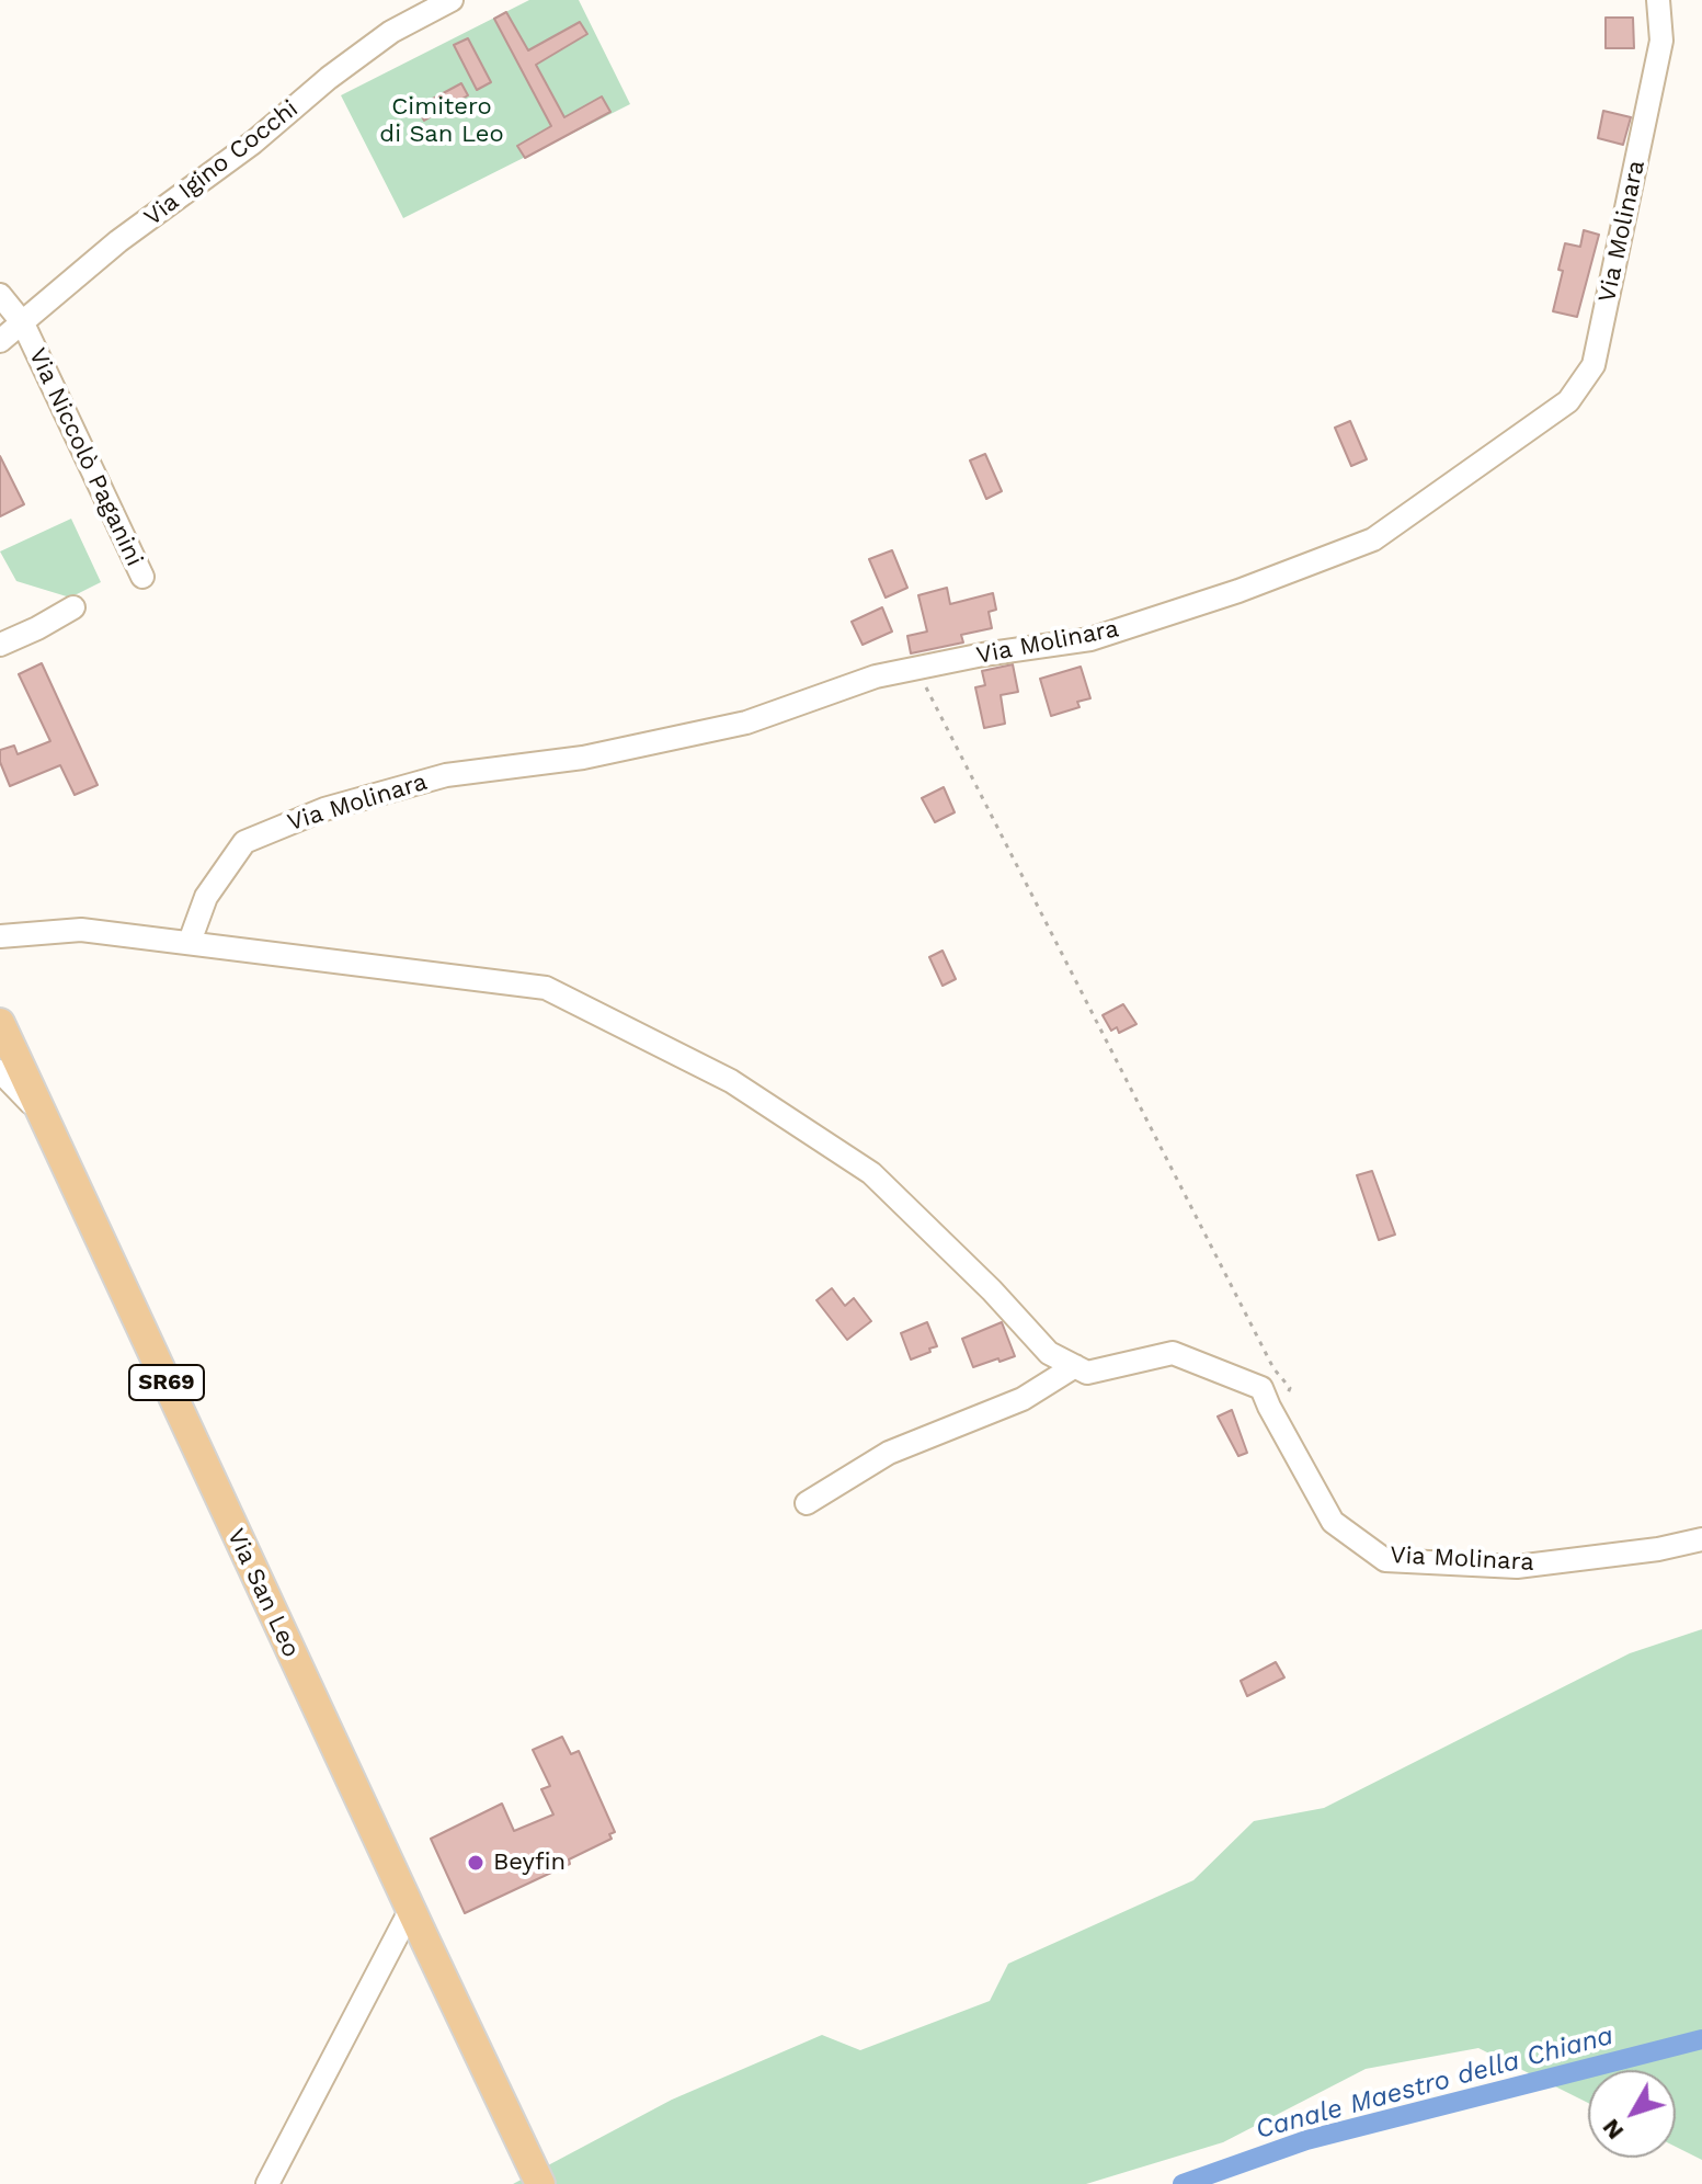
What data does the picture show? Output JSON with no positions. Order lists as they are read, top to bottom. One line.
{"streets":{"main road":["SR69","Via San Leo"],"street":["Via Igino Cocchi","Via Molinara","Via Niccolò Paganini"]},"crossings":[["Via Igino Cocchi","Via Niccolò Paganini"]],"water":["Canale Maestro della Chiana"],"parks":["Cimitero di San Leo"],"places":["Beyfin"],"north":"bottom left"}
